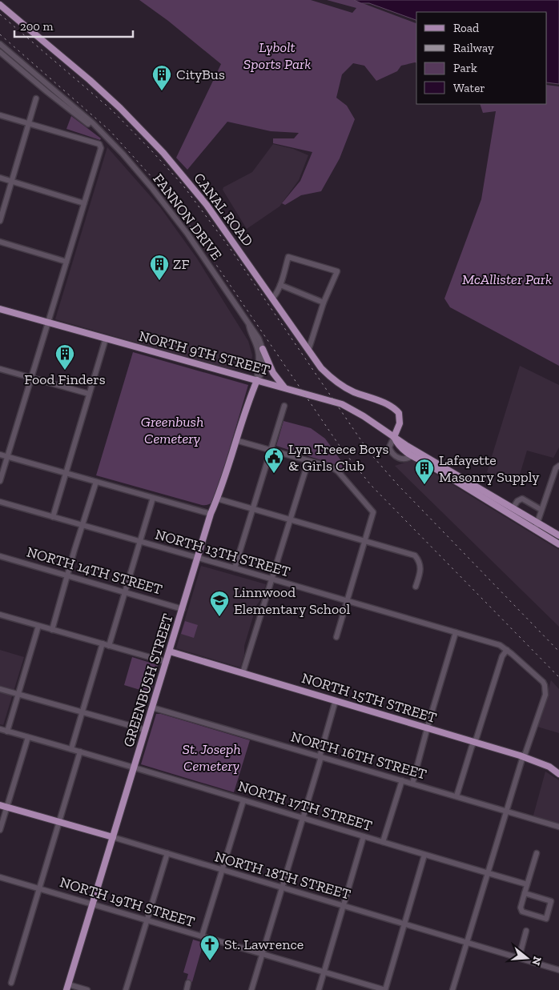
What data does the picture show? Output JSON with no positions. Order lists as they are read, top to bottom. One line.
{"streets":{"main road":["CANAL ROAD","NORTH 9TH STREET","GREENBUSH STREET","NORTH 15TH STREET","NORTH 18TH STREET"],"street":["FANNON DRIVE","NORTH 13TH STREET","NORTH 14TH STREET","NORTH 16TH STREET","NORTH 17TH STREET","NORTH 19TH STREET"]},"crossings":[["CANAL ROAD","NORTH 9TH STREET"],["FANNON DRIVE","NORTH 9TH STREET"],["FANNON DRIVE","GREENBUSH STREET"],["NORTH 9TH STREET","GREENBUSH STREET"],["NORTH 13TH STREET","GREENBUSH STREET"],["NORTH 13TH STREET","NORTH 15TH STREET"],["NORTH 13TH STREET","NORTH 16TH STREET"],["NORTH 13TH STREET","NORTH 17TH STREET"],["NORTH 13TH STREET","NORTH 18TH STREET"],["NORTH 14TH STREET","GREENBUSH STREET"],["GREENBUSH STREET","NORTH 15TH STREET"],["GREENBUSH STREET","NORTH 16TH STREET"],["GREENBUSH STREET","NORTH 17TH STREET"],["GREENBUSH STREET","NORTH 18TH STREET"],["GREENBUSH STREET","NORTH 19TH STREET"]],"parks":["Lybolt Sports Park","McAllister Park","Greenbush Cemetery","St. Joseph Cemetery"],"places":{"building":["CityBus","ZF","Food Finders","Lafayette Masonry Supply"],"public building":["Lyn Treece Boys & Girls Club"],"school or university":["Linnwood Elementary School"],"church":["St. Lawrence"]},"legend":["Road","Railway","Park","Water"],"scale_bar":"200 m","north":"right"}
